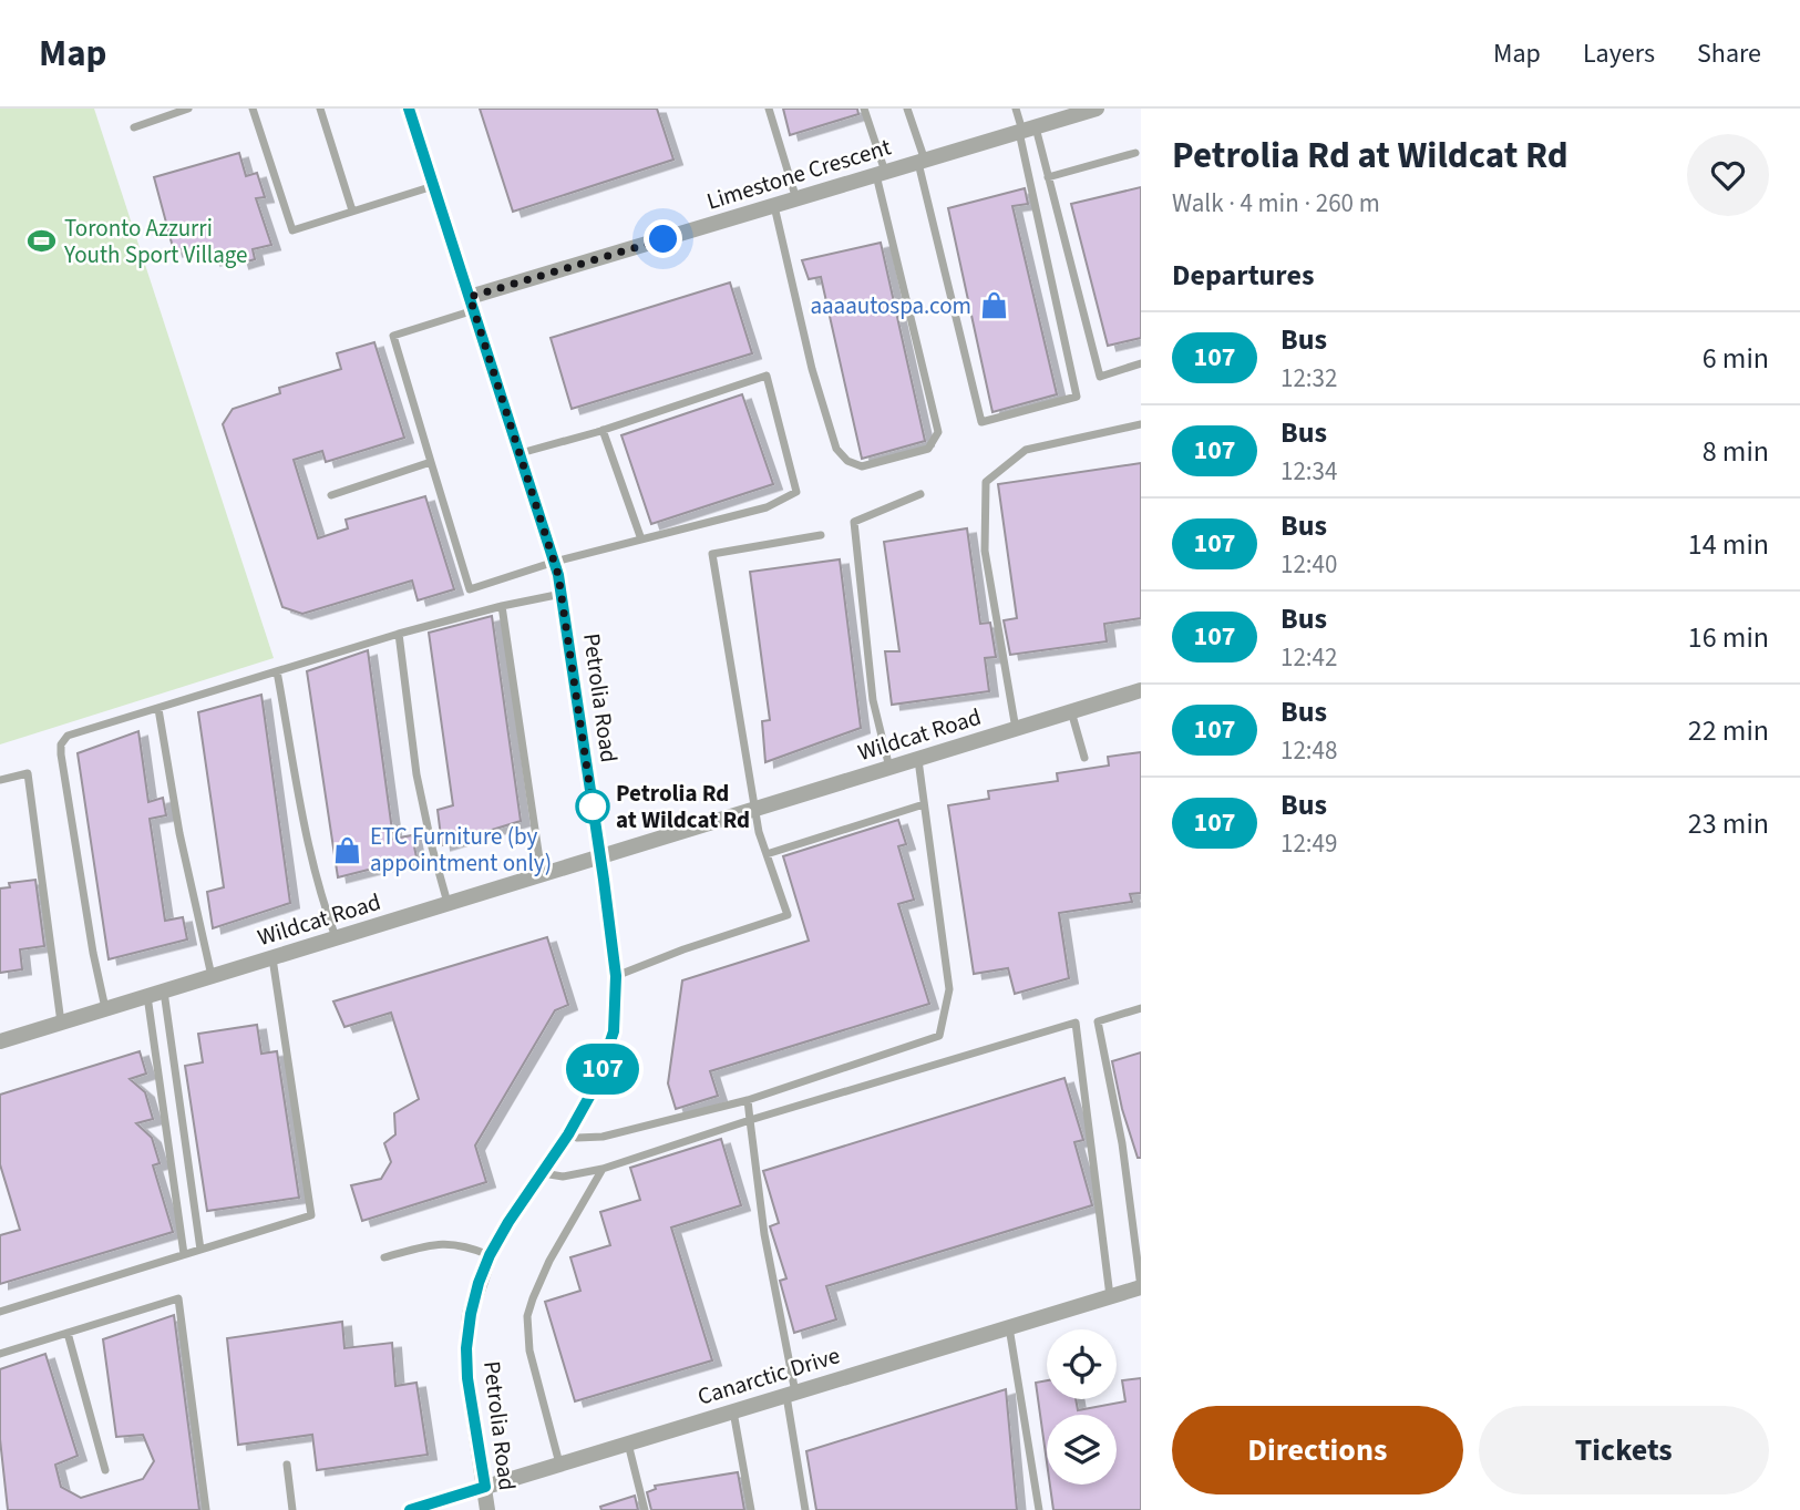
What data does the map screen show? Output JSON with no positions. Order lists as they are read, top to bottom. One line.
{"streets":{"street":["Limestone Crescent","Petrolia Road","Wildcat Road","Canarctic Drive"]},"crossings":[["Limestone Crescent","Petrolia Road"],["Petrolia Road","Wildcat Road"],["Petrolia Road","Canarctic Drive"]],"places":{"sports":["Toronto Azzurri Youth Sport Village"],"shop":["aaaautospa.com","ETC Furniture (by appointment only)"],"other":["Petrolia Rd at Wildcat Rd"]},"lines":["bus line 107"],"page":{"header":"Map","nav":["Map","Layers","Share"],"on_map":"107","heading":[["Petrolia Rd at Wildcat Rd","Walk · 4 min · 260 m"],"Departures"],"list":[{"mark":"107","name":"Bus","note":"12:32","value":"6 min"},{"mark":"107","name":"Bus","note":"12:34","value":"8 min"},{"mark":"107","name":"Bus","note":"12:40","value":"14 min"},{"mark":"107","name":"Bus","note":"12:42","value":"16 min"},{"mark":"107","name":"Bus","note":"12:48","value":"22 min"},{"mark":"107","name":"Bus","note":"12:49","value":"23 min"}],"buttons":["Directions","Tickets"]}}
